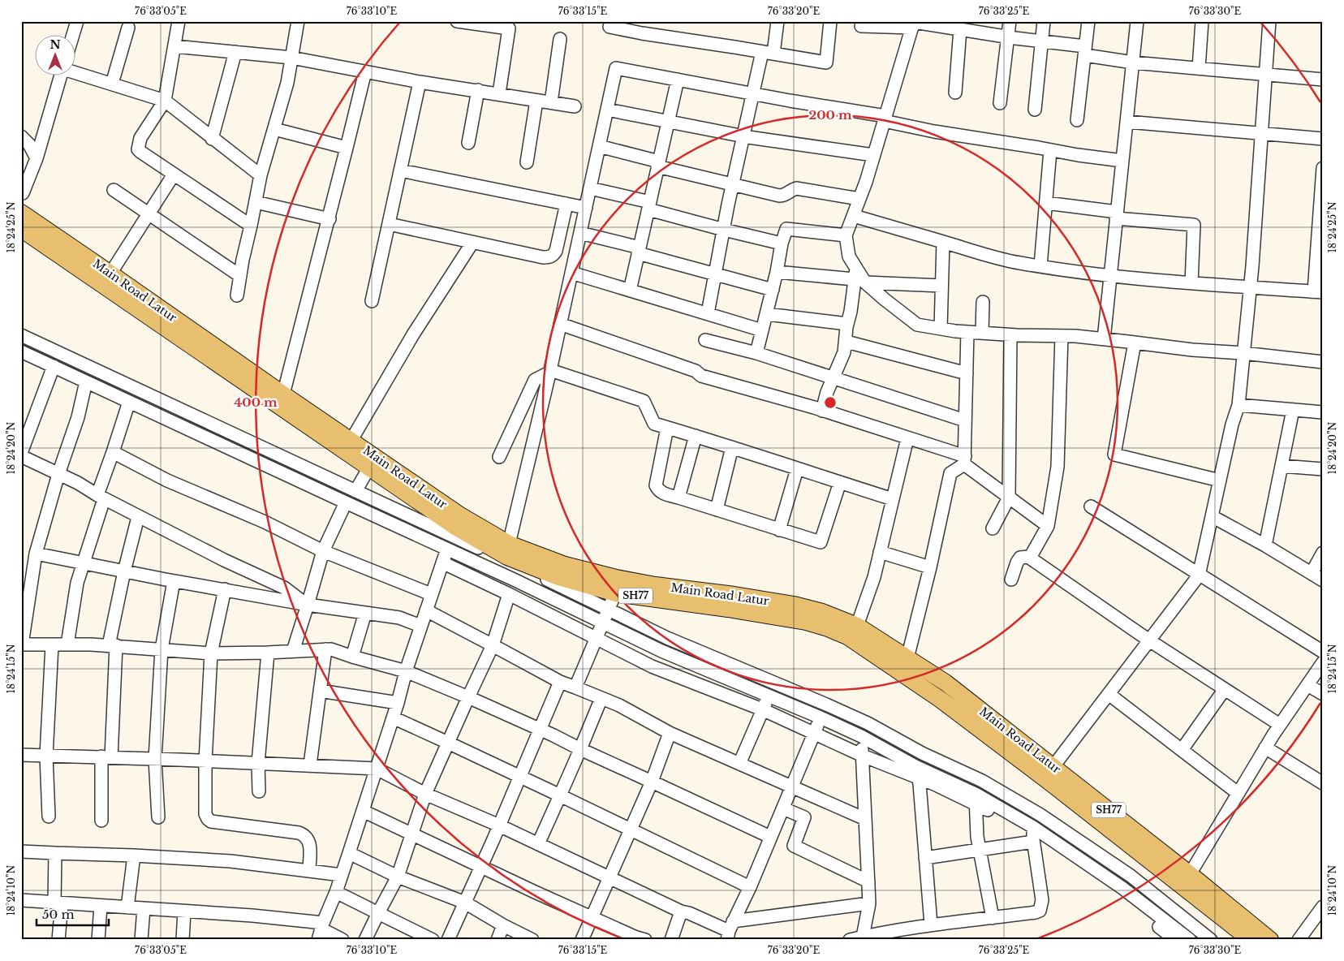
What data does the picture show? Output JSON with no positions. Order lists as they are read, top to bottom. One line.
{"streets":{"main road":["Main Road Latur","SH77"]},"scale_bar":"50 m","north":"top","coordinates":["76°33'05\"E","76°33'10\"E","76°33'15\"E","76°33'20\"E","76°33'25\"E","76°33'30\"E","18°24'25\"N","18°24'20\"N","18°24'15\"N","18°24'10\"N"],"rings":["200 m","400 m"]}
